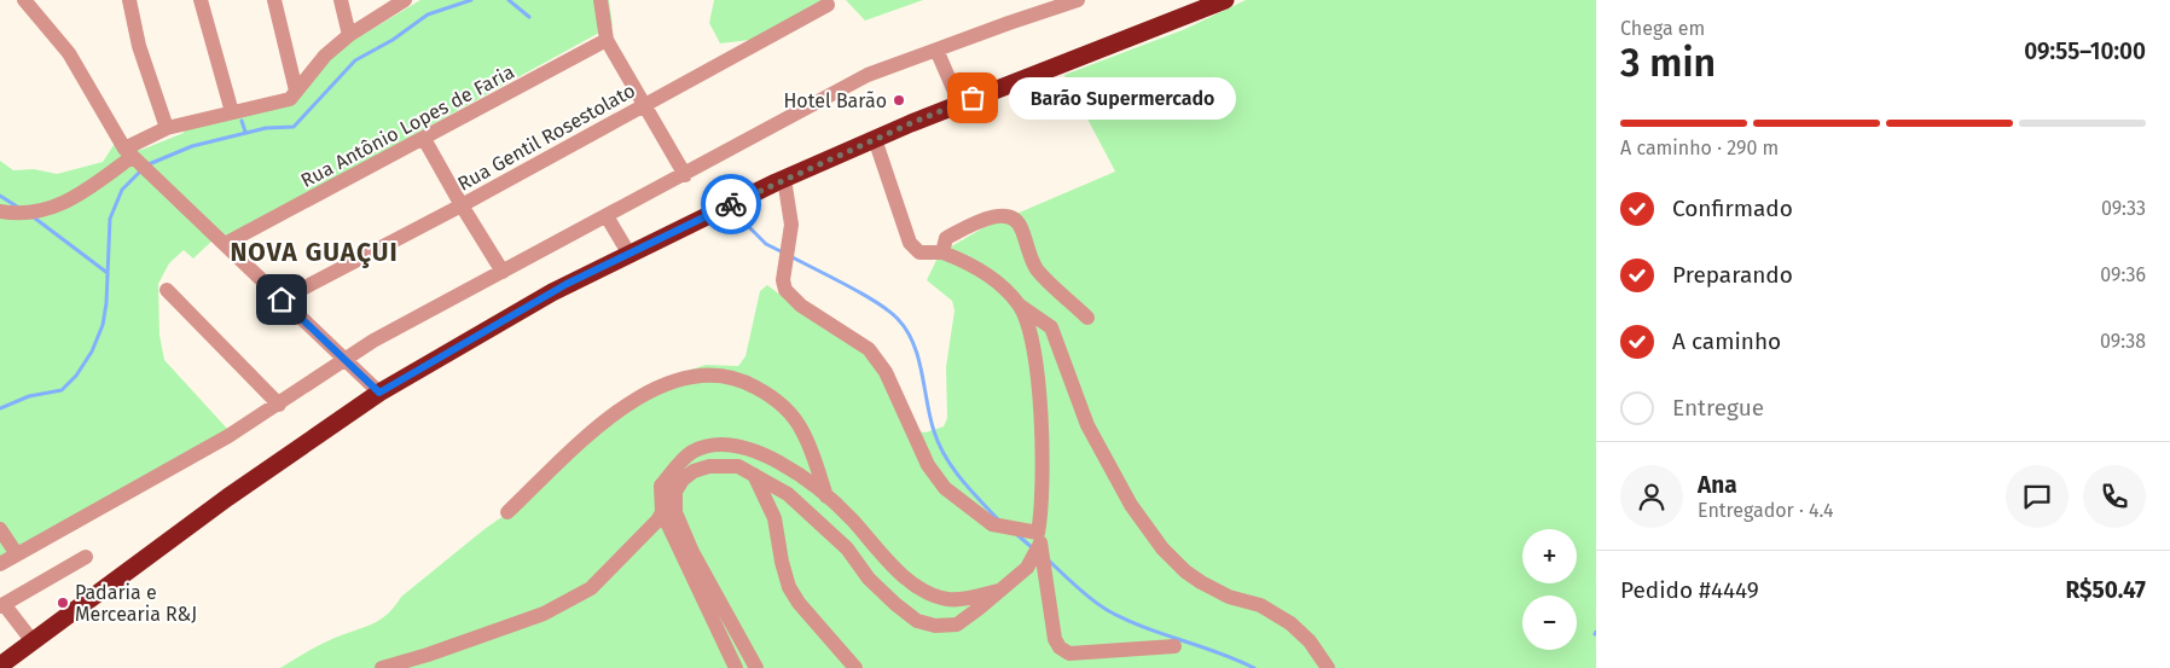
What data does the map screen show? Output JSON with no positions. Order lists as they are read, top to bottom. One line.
{"streets":{"street":["Rua Antônio Lopes de Faria","Rua Gentil Rosestolato"]},"districts":["NOVA GUAÇUI"],"places":["Barão Supermercado","Hotel Barão","Padaria e Mercearia R&J"],"page":{"heading":["3 min","Chega em","09:55–10:00"],"panel":["Ana","Entregador · 4.4","Pedido #4449","R$50.47"],"bubble":"Barão Supermercado","bar":"A caminho · 290 m","list":[["Confirmado","09:33"],["Preparando","09:36"],["A caminho","09:38"],"Entregue"],"map_buttons":["+","−"]}}
